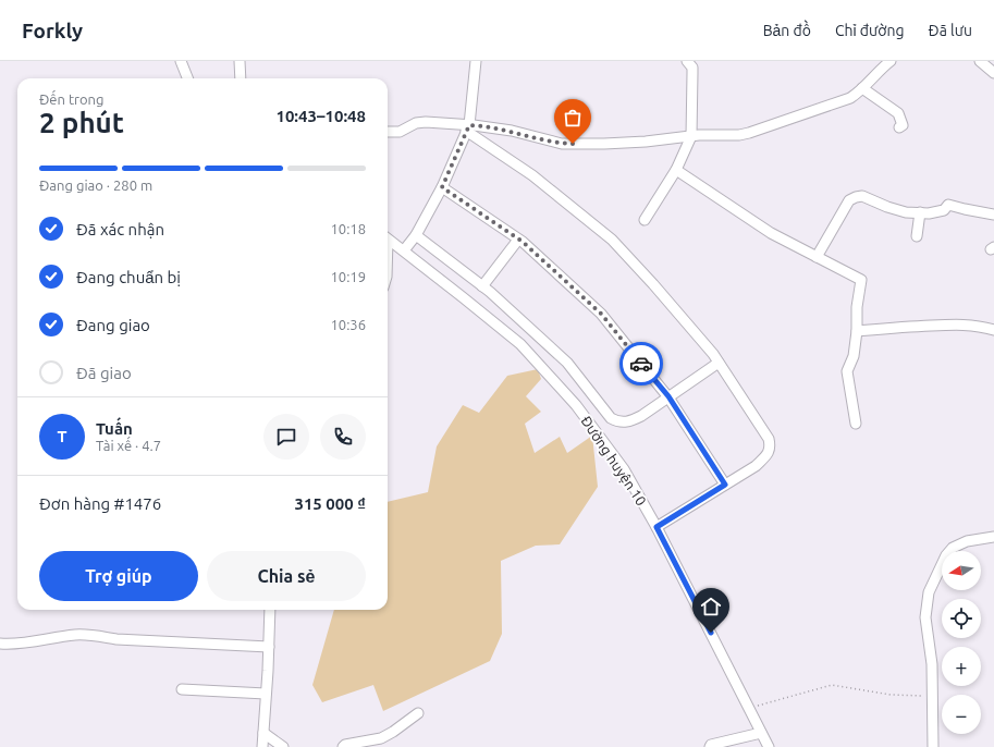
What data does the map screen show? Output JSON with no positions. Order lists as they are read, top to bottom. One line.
{"streets":{"street":["Đường huyện 10"]},"north":"left","page":{"header":"Forkly","nav":["Bản đồ","Chỉ đường","Đã lưu"],"heading":["2 phút","Đến trong","10:43–10:48"],"panel":["Tuấn","Tài xế · 4.7","Đơn hàng #1476","315 000 ₫"],"bar":"Đang giao · 280 m","list":[["Đã xác nhận","10:18"],["Đang chuẩn bị","10:19"],["Đang giao","10:36"],"Đã giao"],"round":"T","buttons":["Trợ giúp","Chia sẻ"],"map_buttons":["+","−"]}}
